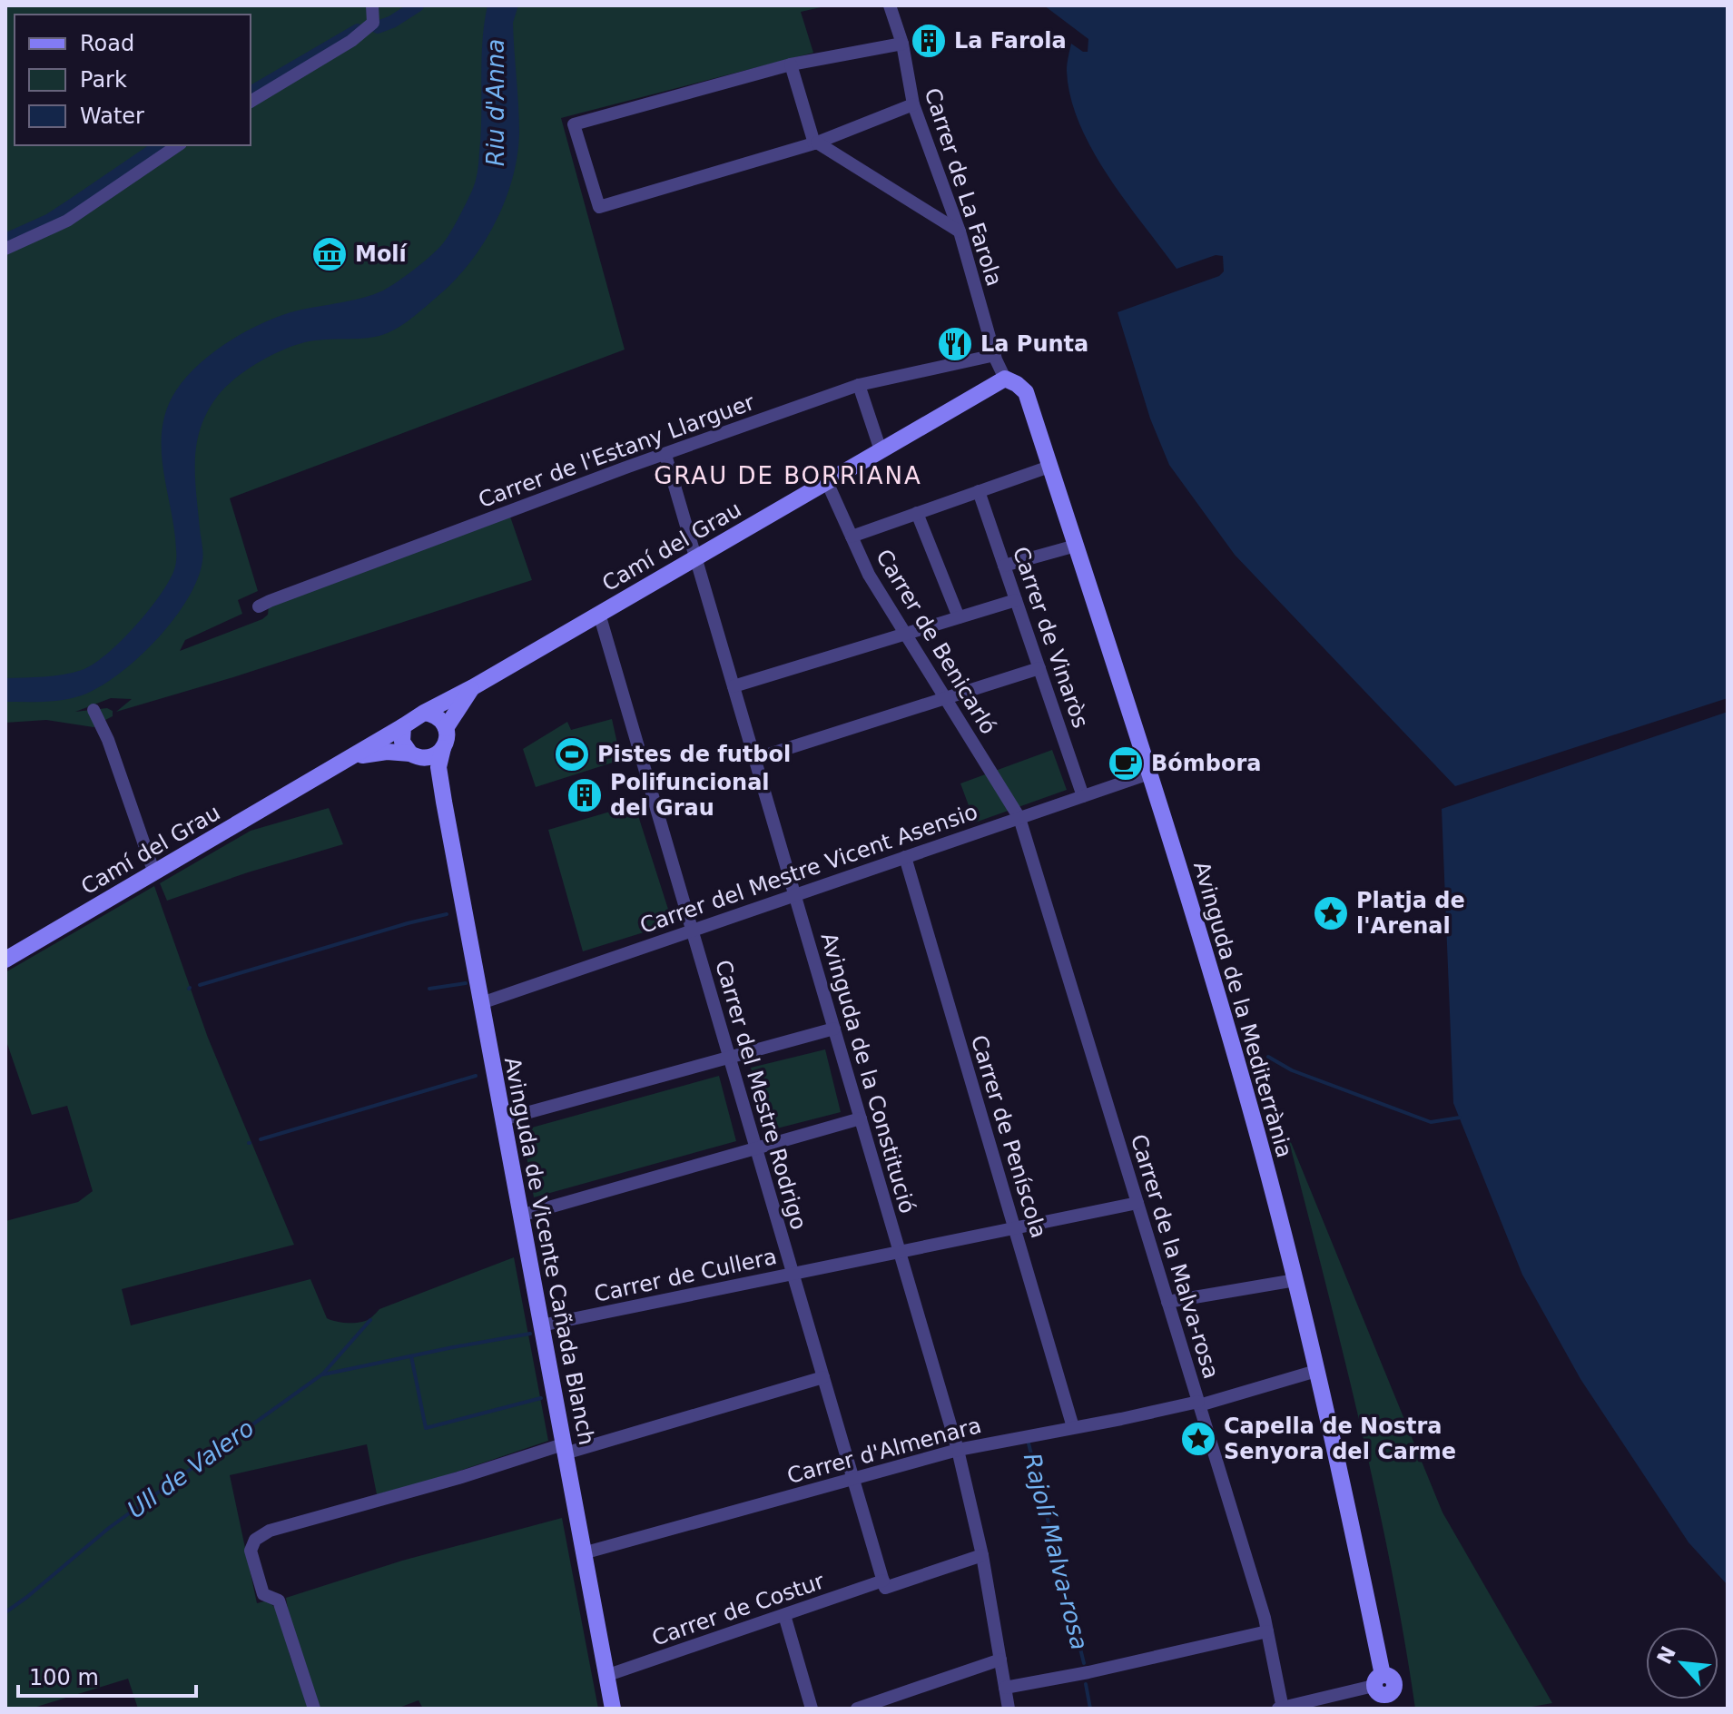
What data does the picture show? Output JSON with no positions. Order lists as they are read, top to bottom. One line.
{"streets":{"street":["Carrer de La Farola","Carrer de l'Estany Llarguer","Camí del Grau","Carrer de Vinaròs","Carrer de Benicarló","Carrer del Mestre Vicent Asensio","Avinguda de la Mediterrània","Avinguda de la Constitució","Carrer del Mestre Rodrigo","Carrer de Peníscola","Avinguda de Vicente Cañada Blanch","Carrer de la Malva-rosa","Carrer de Cullera","Carrer d'Almenara","Carrer de Costur"]},"crossings":[["Carrer de La Farola","Carrer de l'Estany Llarguer"],["Carrer de La Farola","Camí del Grau"],["Carrer de La Farola","Avinguda de la Mediterrània"],["Carrer de l'Estany Llarguer","Avinguda de la Constitució"],["Camí del Grau","Carrer de Benicarló"],["Camí del Grau","Avinguda de la Mediterrània"],["Camí del Grau","Avinguda de la Constitució"],["Camí del Grau","Carrer del Mestre Rodrigo"],["Camí del Grau","Avinguda de Vicente Cañada Blanch"],["Carrer de Vinaròs","Carrer del Mestre Vicent Asensio"],["Carrer de Benicarló","Carrer del Mestre Vicent Asensio"],["Carrer de Benicarló","Carrer de la Malva-rosa"],["Carrer del Mestre Vicent Asensio","Avinguda de la Mediterrània"],["Carrer del Mestre Vicent Asensio","Avinguda de la Constitució"],["Carrer del Mestre Vicent Asensio","Carrer del Mestre Rodrigo"],["Carrer del Mestre Vicent Asensio","Carrer de Peníscola"],["Carrer del Mestre Vicent Asensio","Avinguda de Vicente Cañada Blanch"],["Carrer del Mestre Vicent Asensio","Carrer de la Malva-rosa"],["Avinguda de la Mediterrània","Carrer d'Almenara"],["Avinguda de la Constitució","Carrer de Cullera"],["Avinguda de la Constitució","Carrer d'Almenara"],["Avinguda de la Constitució","Carrer de Costur"],["Carrer del Mestre Rodrigo","Carrer de Cullera"],["Carrer del Mestre Rodrigo","Carrer d'Almenara"],["Carrer del Mestre Rodrigo","Carrer de Costur"],["Carrer de Peníscola","Carrer de Cullera"],["Carrer de Peníscola","Carrer d'Almenara"],["Avinguda de Vicente Cañada Blanch","Carrer de Cullera"],["Avinguda de Vicente Cañada Blanch","Carrer d'Almenara"],["Avinguda de Vicente Cañada Blanch","Carrer de Costur"],["Carrer de la Malva-rosa","Carrer de Cullera"],["Carrer de la Malva-rosa","Carrer d'Almenara"]],"districts":["GRAU DE BORRIANA"],"water":["Riu d'Anna","Ull de Valero","Rajolí Malva-rosa"],"places":{"building":["La Farola","Polifuncional del Grau"],"museum":["Molí"],"restaurant":["La Punta"],"sports":["Pistes de futbol"],"cafe":["Bómbora"],"place":["Platja de l'Arenal","Capella de Nostra Senyora del Carme"]},"legend":["Road","Park","Water"],"scale_bar":"100 m","north":"top left"}
